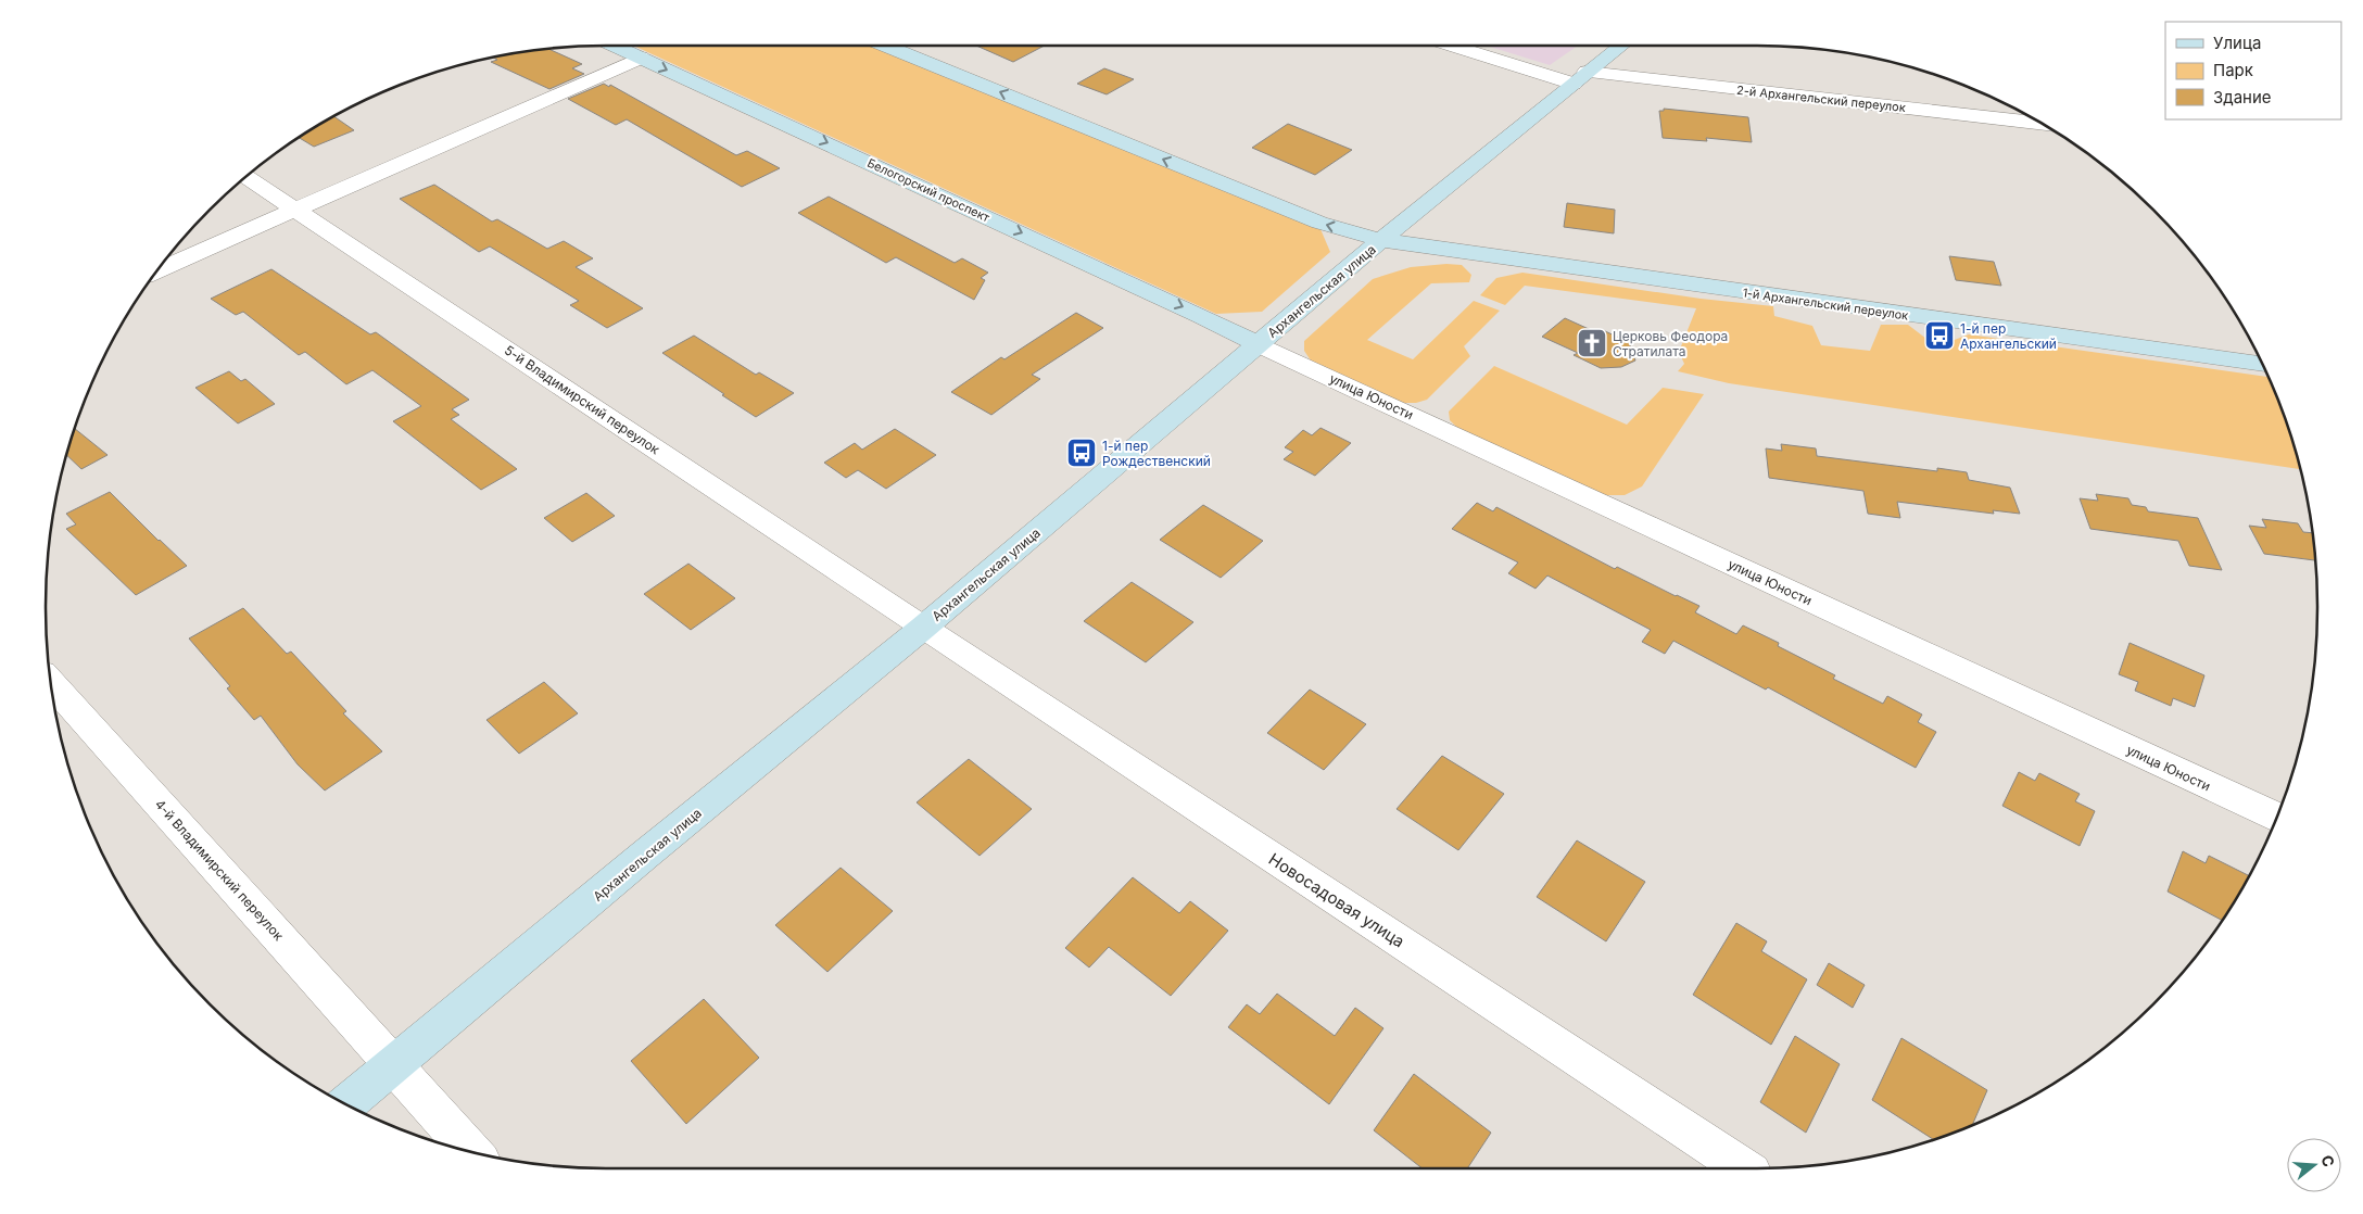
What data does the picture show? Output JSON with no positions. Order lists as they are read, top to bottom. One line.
{"streets":{"street":["2-й Архангельский переулок","Белогорский проспект","Архангельская улица","1-й Архангельский переулок","улица Юности","5-й Владимирский переулок","4-й Владимирский переулок","Новосадовая улица"]},"crossings":[["2-й Архангельский переулок","Архангельская улица"],["Белогорский проспект","Архангельская улица"],["Белогорский проспект","улица Юности"],["Архангельская улица","1-й Архангельский переулок"],["Архангельская улица","улица Юности"],["Архангельская улица","5-й Владимирский переулок"],["Архангельская улица","4-й Владимирский переулок"],["Архангельская улица","Новосадовая улица"],["5-й Владимирский переулок","Новосадовая улица"]],"places":{"bus stop":["1-й пер Архангельский","1-й пер Рождественский"],"church":["Церковь Феодора Стратилата"]},"legend":["Улица","Парк","Здание"],"north":"right"}
